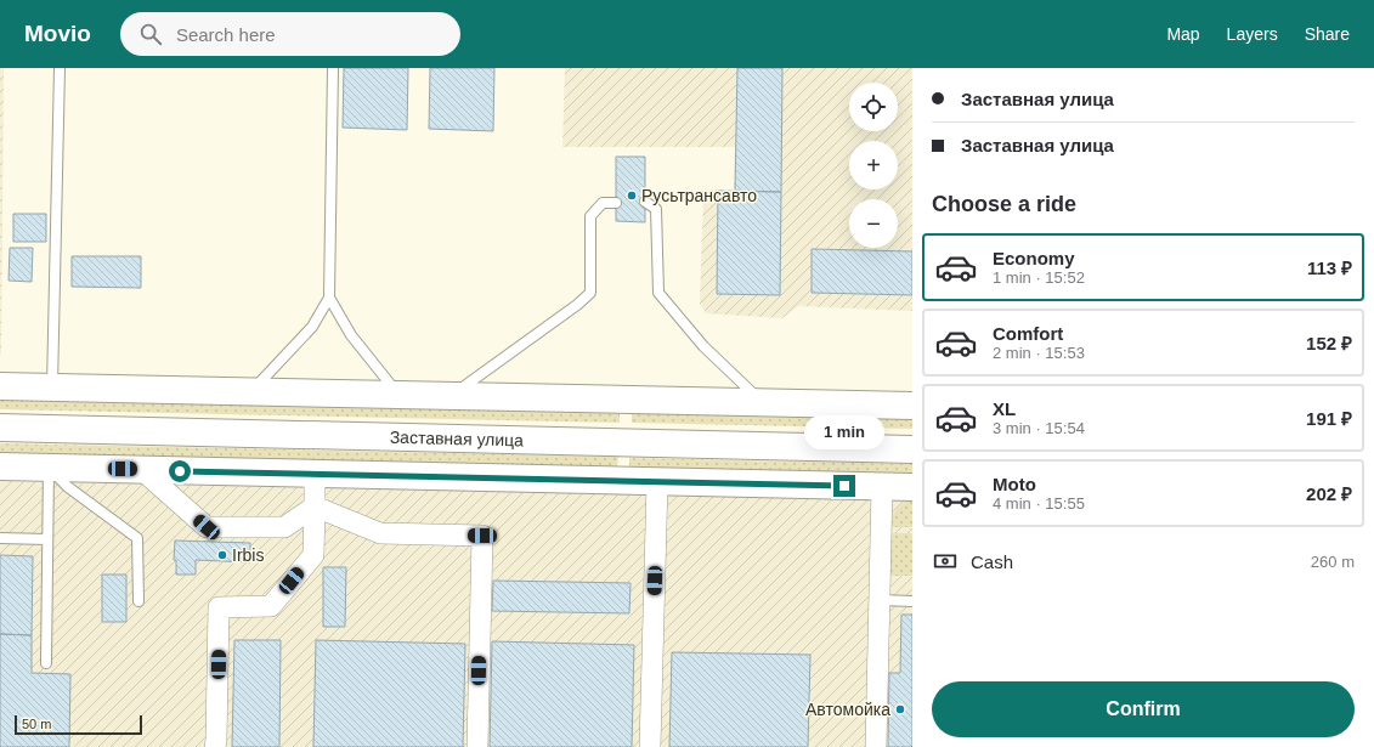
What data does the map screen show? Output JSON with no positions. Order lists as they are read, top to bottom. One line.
{"streets":{"main road":["Заставная улица"]},"places":["Русьтрансавто","Irbis","Автомойка"],"scale_bar":"50 m","page":{"header":"Movio","search":"Search here","nav":["Map","Layers","Share"],"banner":["Заставная улица","Заставная улица"],"map_buttons":["+","−"],"heading":"Choose a ride","list":[{"name":"Economy","note":"1 min · 15:52","value":"113 ₽"},{"name":"Comfort","note":"2 min · 15:53","value":"152 ₽"},{"name":"XL","note":"3 min · 15:54","value":"191 ₽"},{"name":"Moto","note":"4 min · 15:55","value":"202 ₽"}],"bubble":"1 min","pay":["Cash","260 m"],"buttons":"Confirm","scale":"50 m"}}
